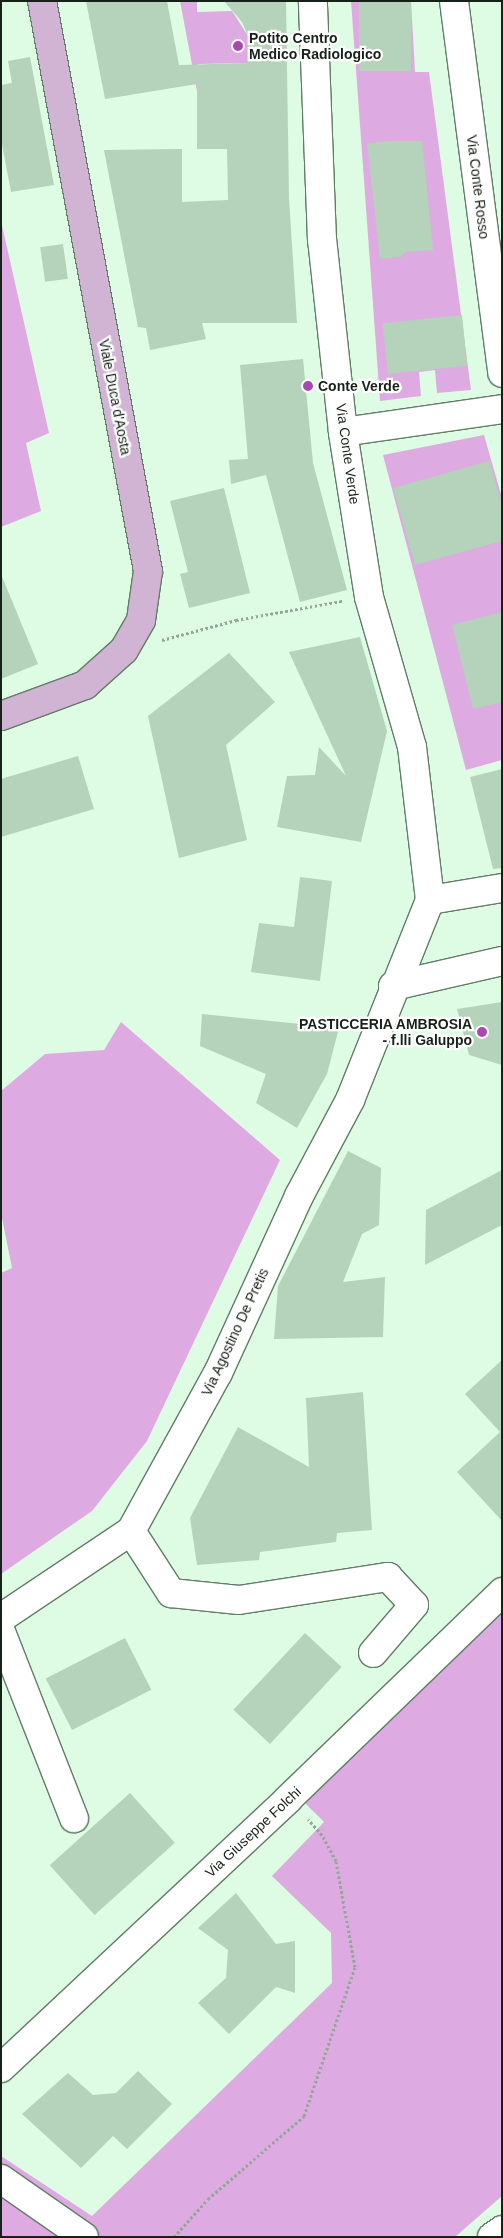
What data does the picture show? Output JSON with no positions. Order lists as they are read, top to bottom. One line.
{"streets":{"main road":["Viale Duca d'Aosta"],"street":["Via Conte Rosso","Via Conte Verde","Via Agostino De Pretis","Via Giuseppe Folchi"]},"crossings":[["Via Conte Verde","Via Agostino De Pretis"]],"places":["Potito Centro Medico Radiologico","Conte Verde","PASTICCERIA AMBROSIA - f.lli Galuppo"]}
